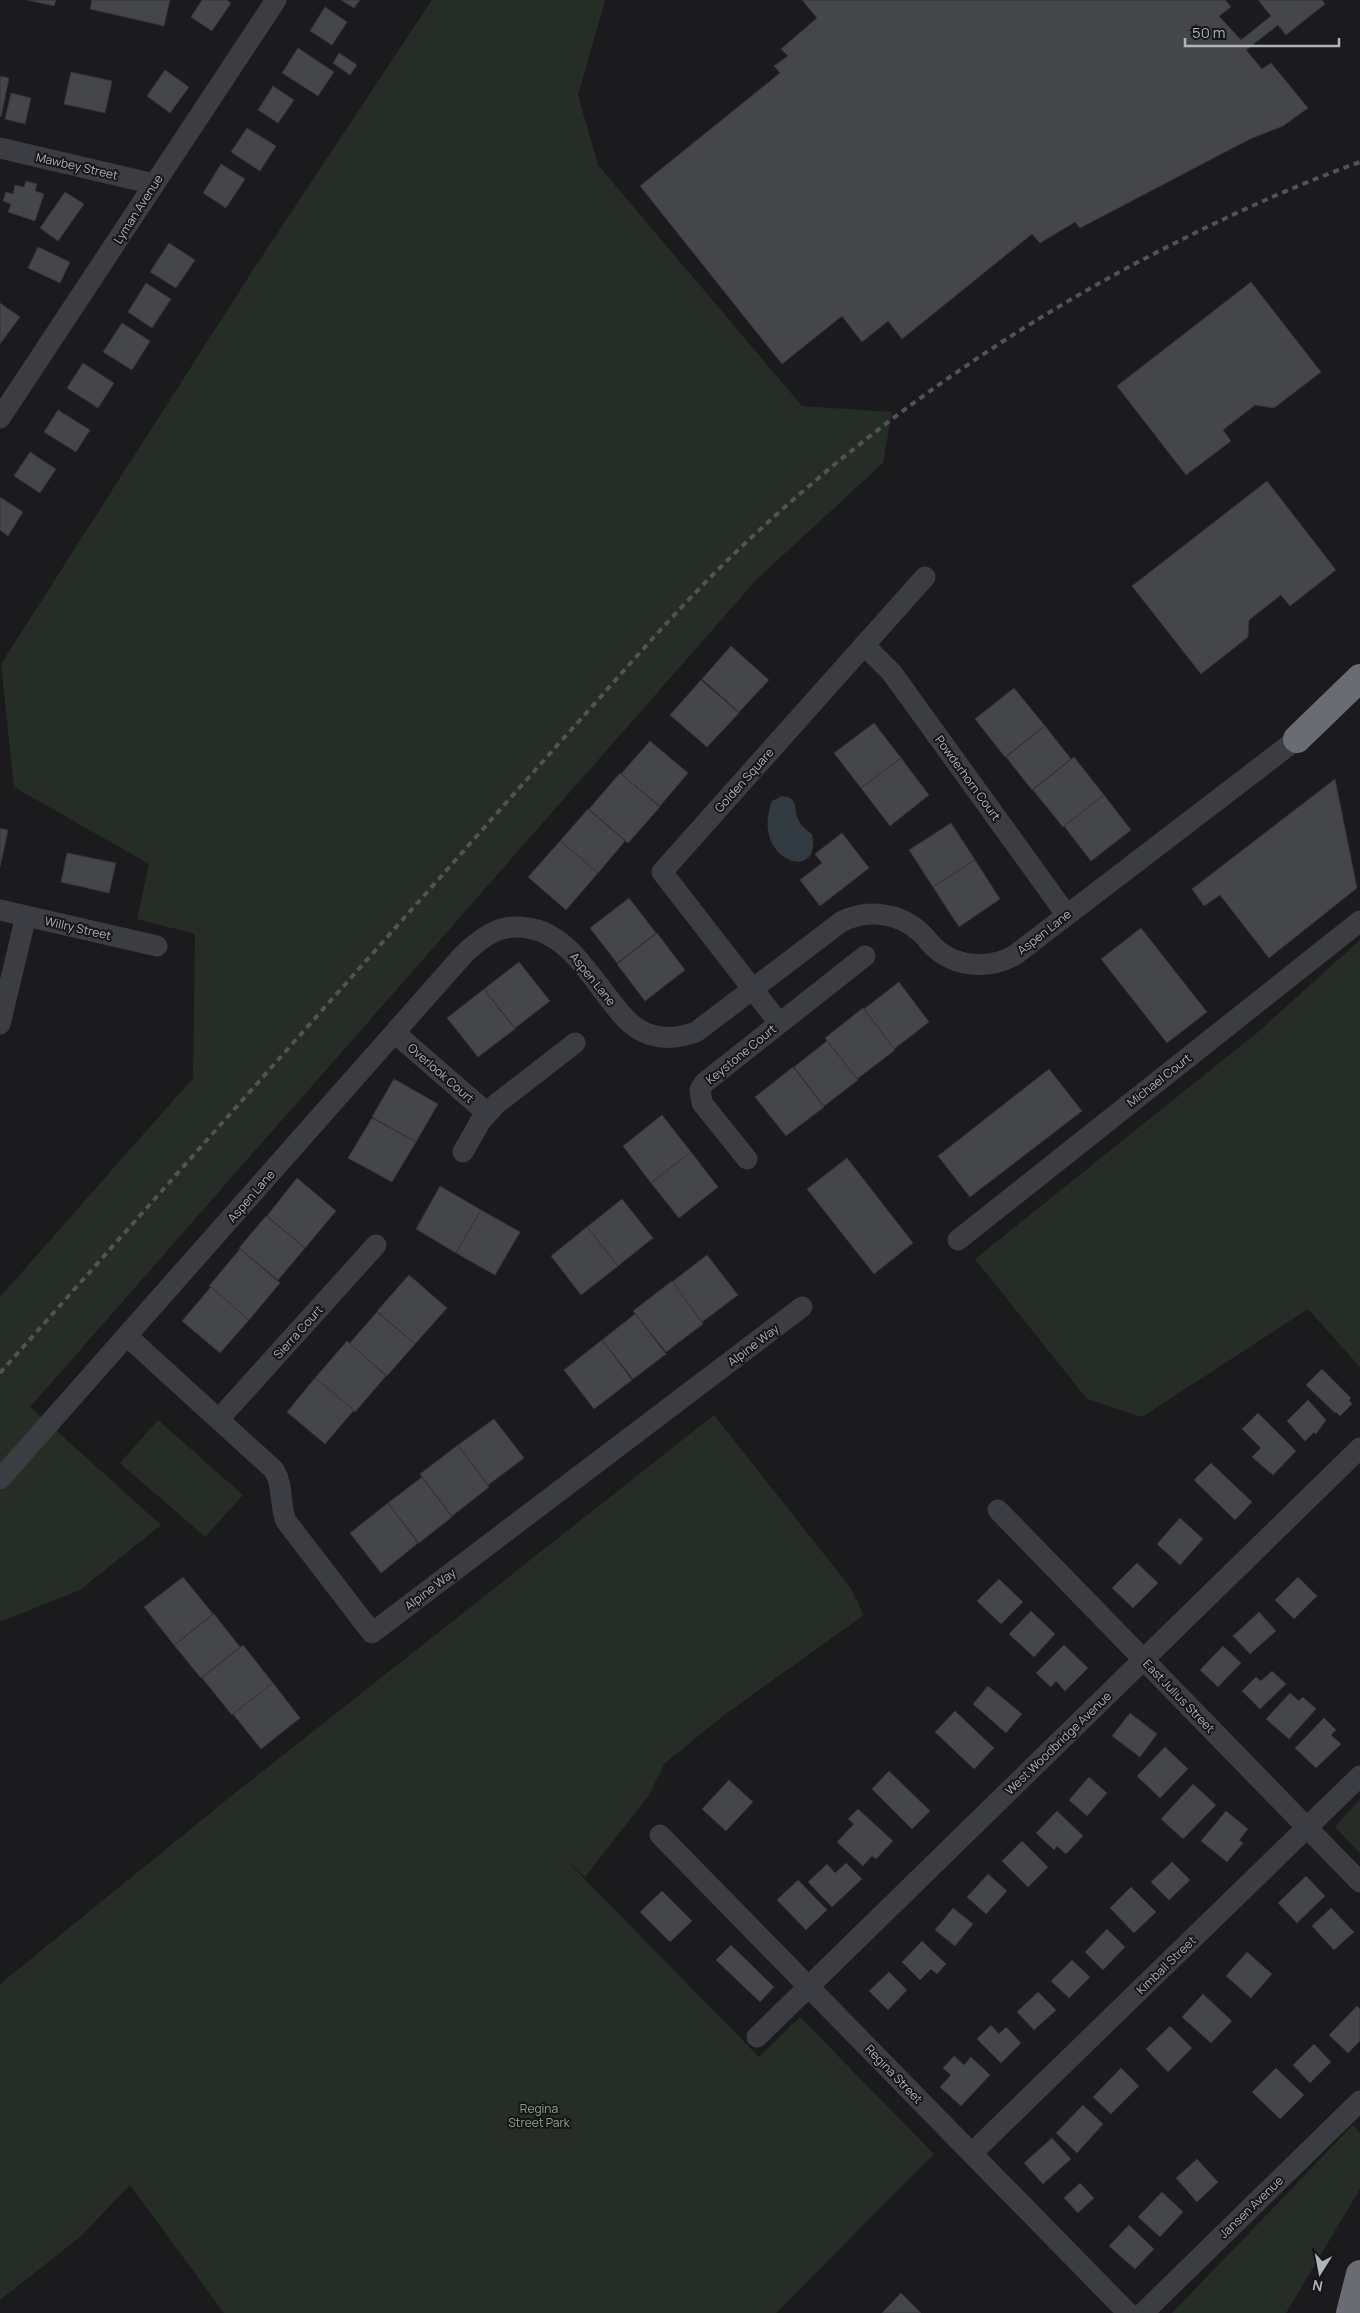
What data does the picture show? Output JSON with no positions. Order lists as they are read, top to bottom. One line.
{"streets":{"street":["Mawbey Street","Lyman Avenue","Powderhorn Court","Golden Square","Willry Street","Aspen Lane","Keystone Court","Overlook Court","Michael Court","Sierra Court","Alpine Way","East Julius Street","West Woodbridge Avenue","Kimball Street","Regina Street","Jansen Avenue"]},"crossings":[["Mawbey Street","Lyman Avenue"],["Powderhorn Court","Golden Square"],["Powderhorn Court","Aspen Lane"],["Golden Square","Aspen Lane"],["Golden Square","Keystone Court"],["Aspen Lane","Keystone Court"],["Aspen Lane","Overlook Court"],["Aspen Lane","Alpine Way"],["Sierra Court","Alpine Way"],["East Julius Street","West Woodbridge Avenue"],["East Julius Street","Kimball Street"],["West Woodbridge Avenue","Regina Street"],["Kimball Street","Regina Street"]],"parks":["Regina Street Park"],"scale_bar":"50 m","north":"bottom"}
